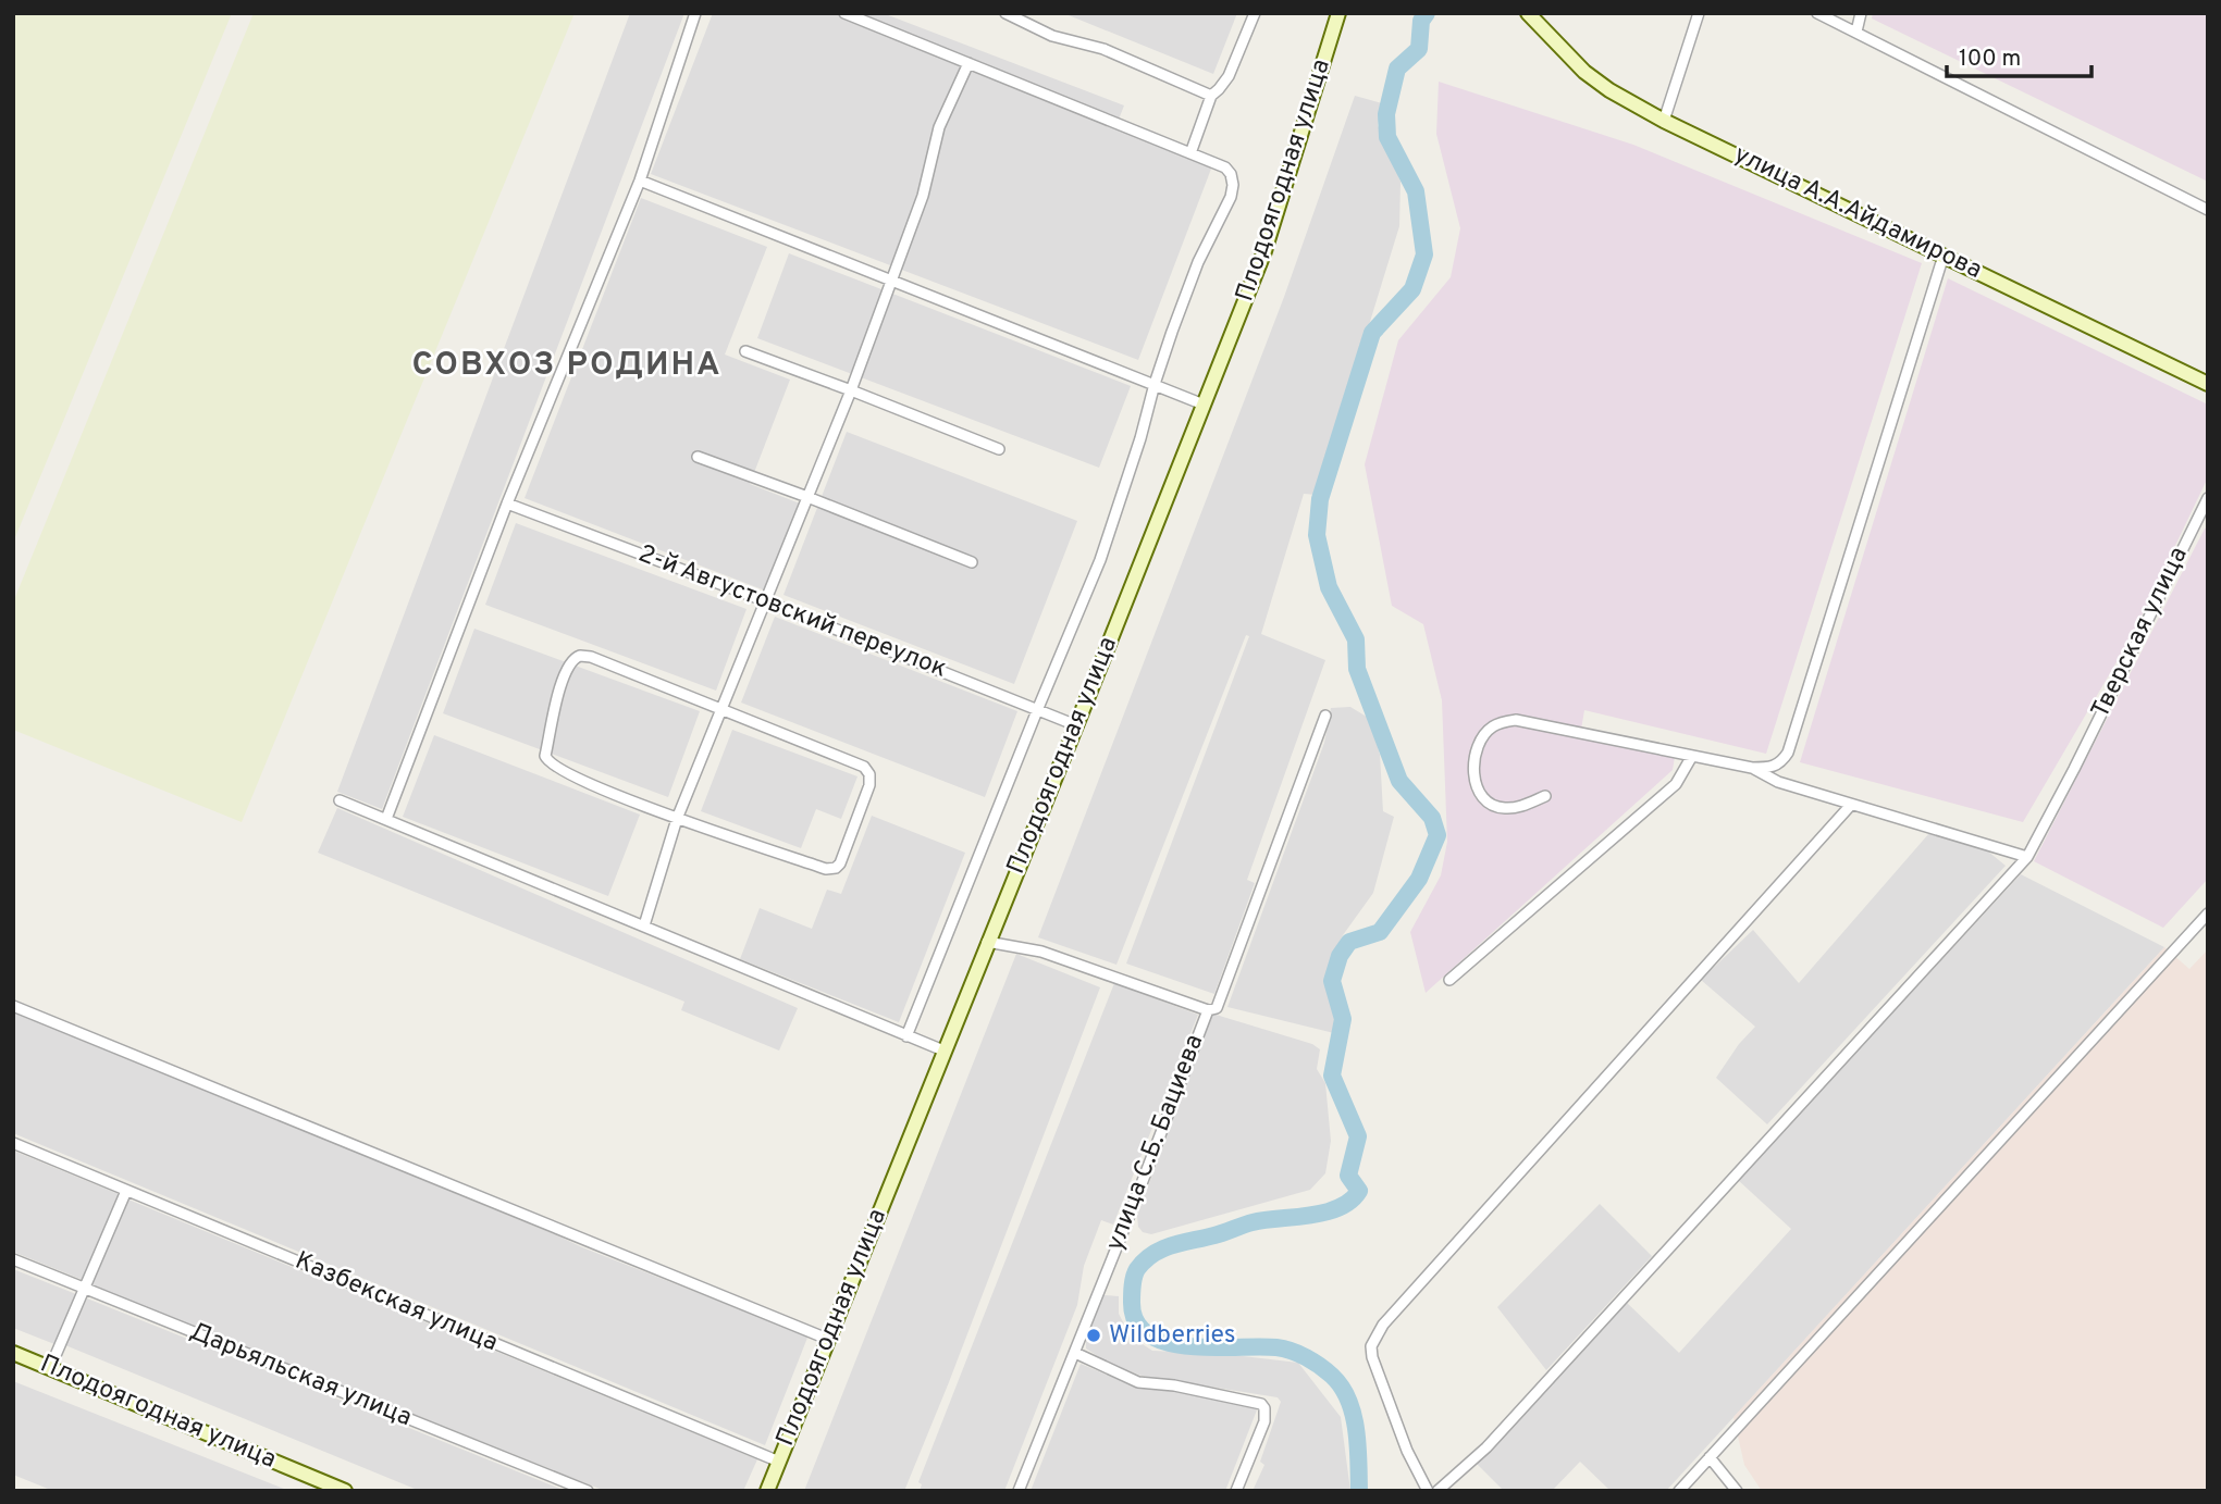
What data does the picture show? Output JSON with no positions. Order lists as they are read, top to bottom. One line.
{"streets":{"street":["Плодоягодная улица","улица А.А.Айдамирова","2-й Августовский переулок","Тверская улица","улица С.Б. Бациева","Казбекская улица","Дарьяльская улица"]},"crossings":[["Плодоягодная улица","2-й Августовский переулок"],["Плодоягодная улица","Казбекская улица"]],"districts":["СОВХОЗ РОДИНА"],"places":["Wildberries"],"scale_bar":"100 m"}
